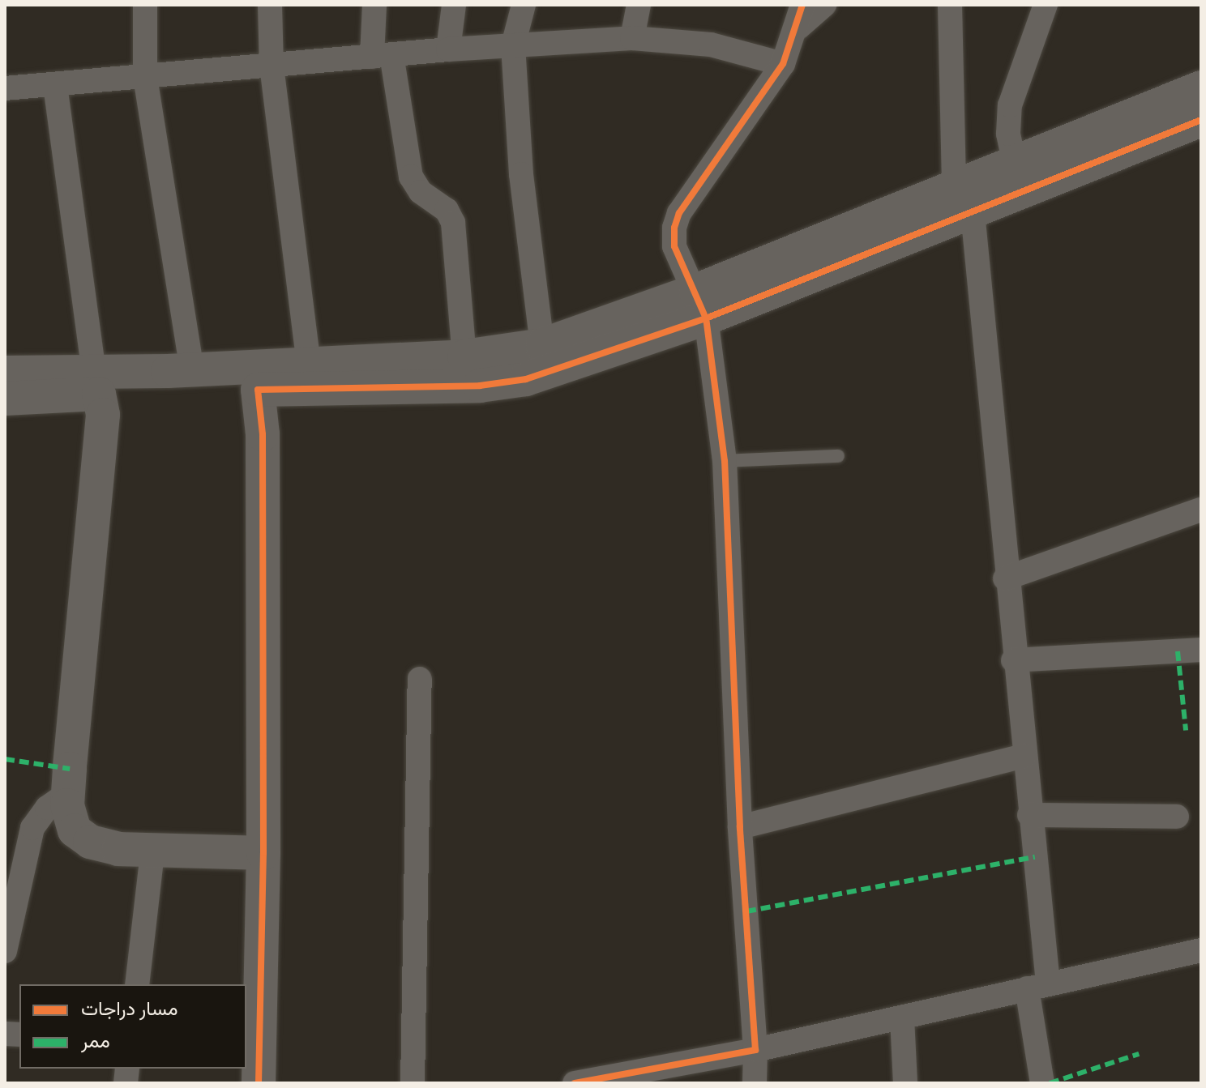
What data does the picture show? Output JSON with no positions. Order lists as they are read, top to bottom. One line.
{"legend":["مسار دراجات","ممر"]}
